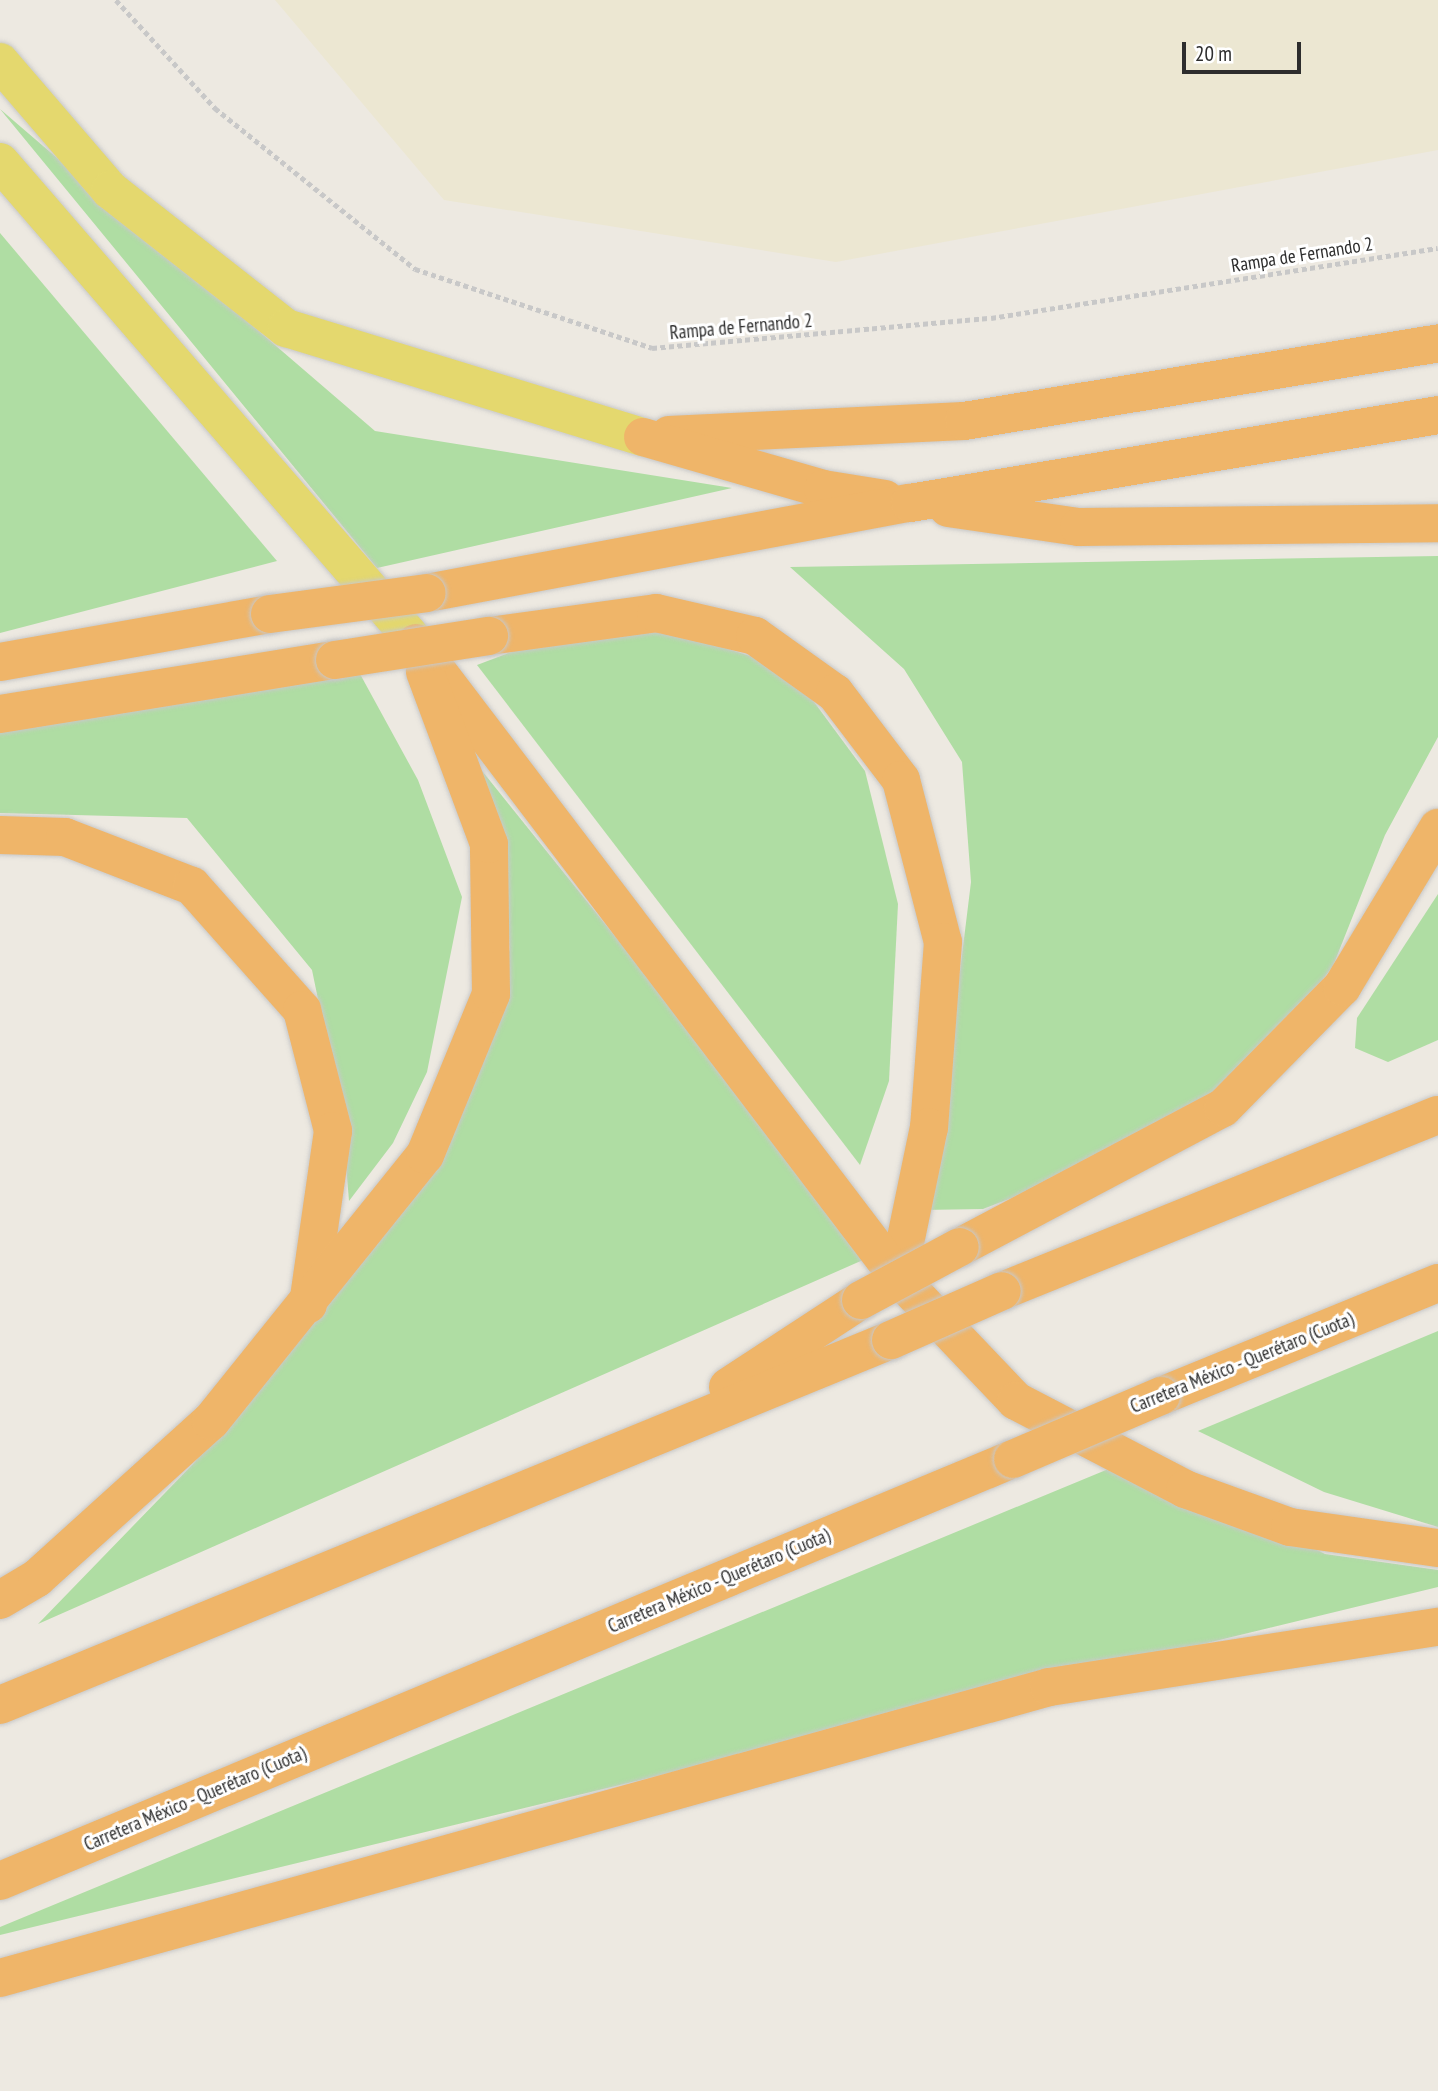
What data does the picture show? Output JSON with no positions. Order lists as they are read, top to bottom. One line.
{"streets":{"highway":["Carretera México - Querétaro (Cuota)"],"path":["Rampa de Fernando 2"]},"scale_bar":"20 m"}
